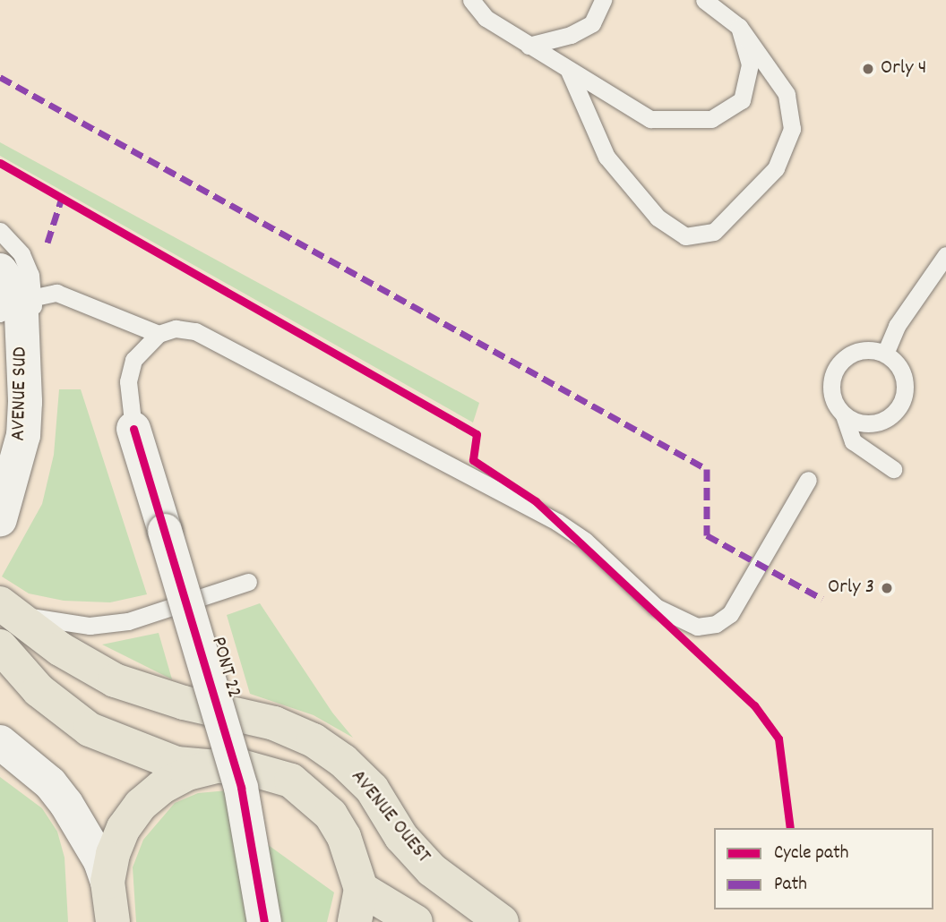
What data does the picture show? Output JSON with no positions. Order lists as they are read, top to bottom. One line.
{"streets":{"main road":["AVENUE OUEST"],"street":["AVENUE SUD","PONT 22"]},"places":["Orly 4","Orly 3"],"legend":["Cycle path","Path"]}
